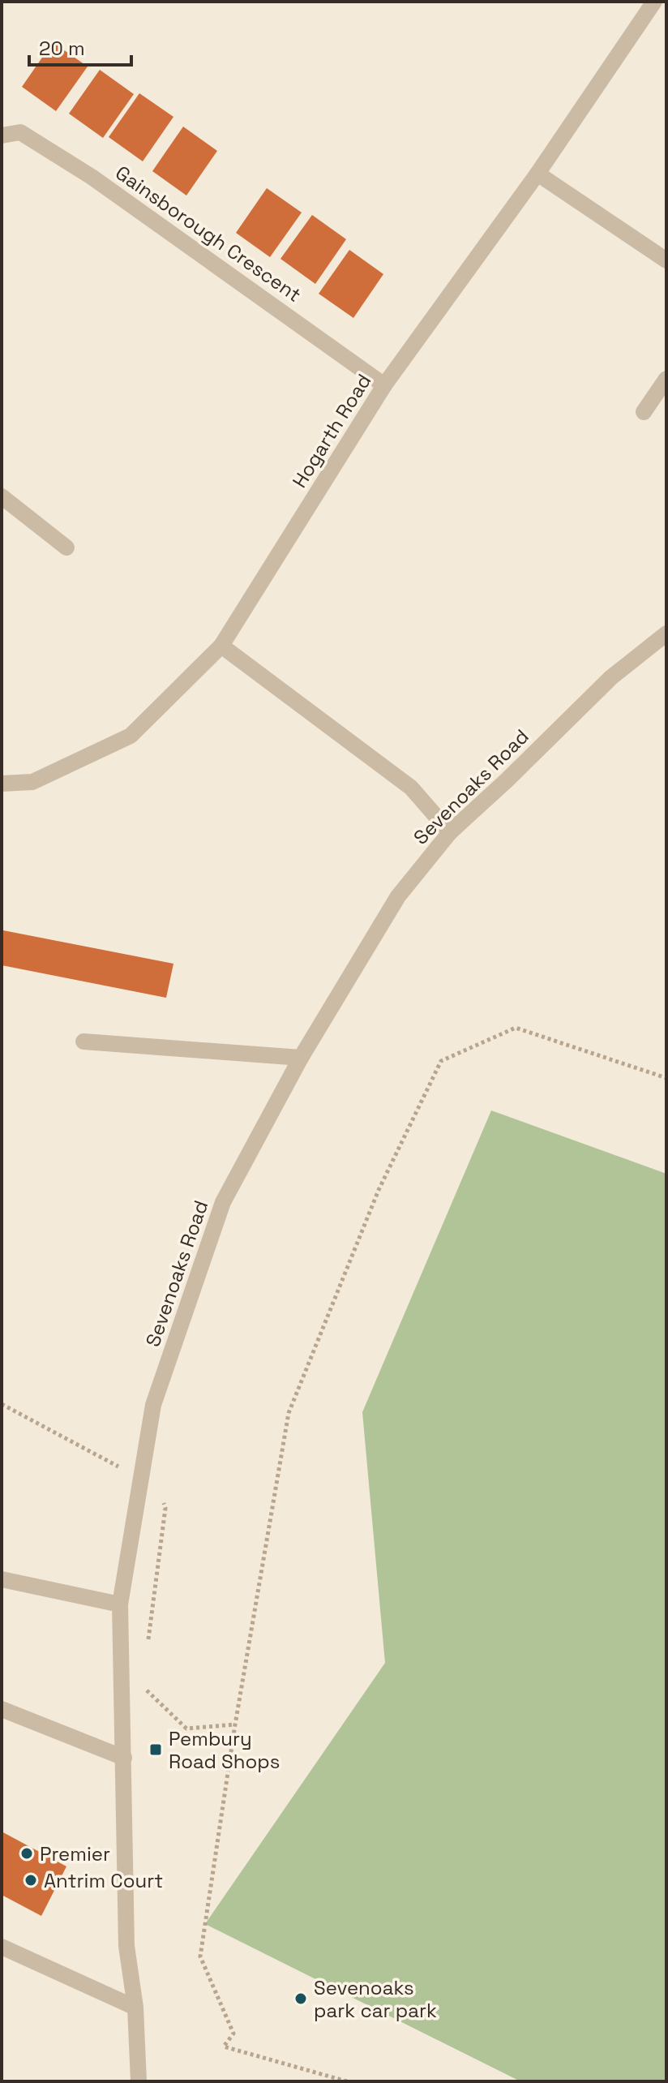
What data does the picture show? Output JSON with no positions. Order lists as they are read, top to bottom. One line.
{"streets":{"street":["Gainsborough Crescent","Hogarth Road","Sevenoaks Road"]},"crossings":[["Gainsborough Crescent","Hogarth Road"]],"places":{"transit":["Pembury Road Shops"],"other":["Premier","Antrim Court","Sevenoaks park car park"]},"scale_bar":"20 m"}
